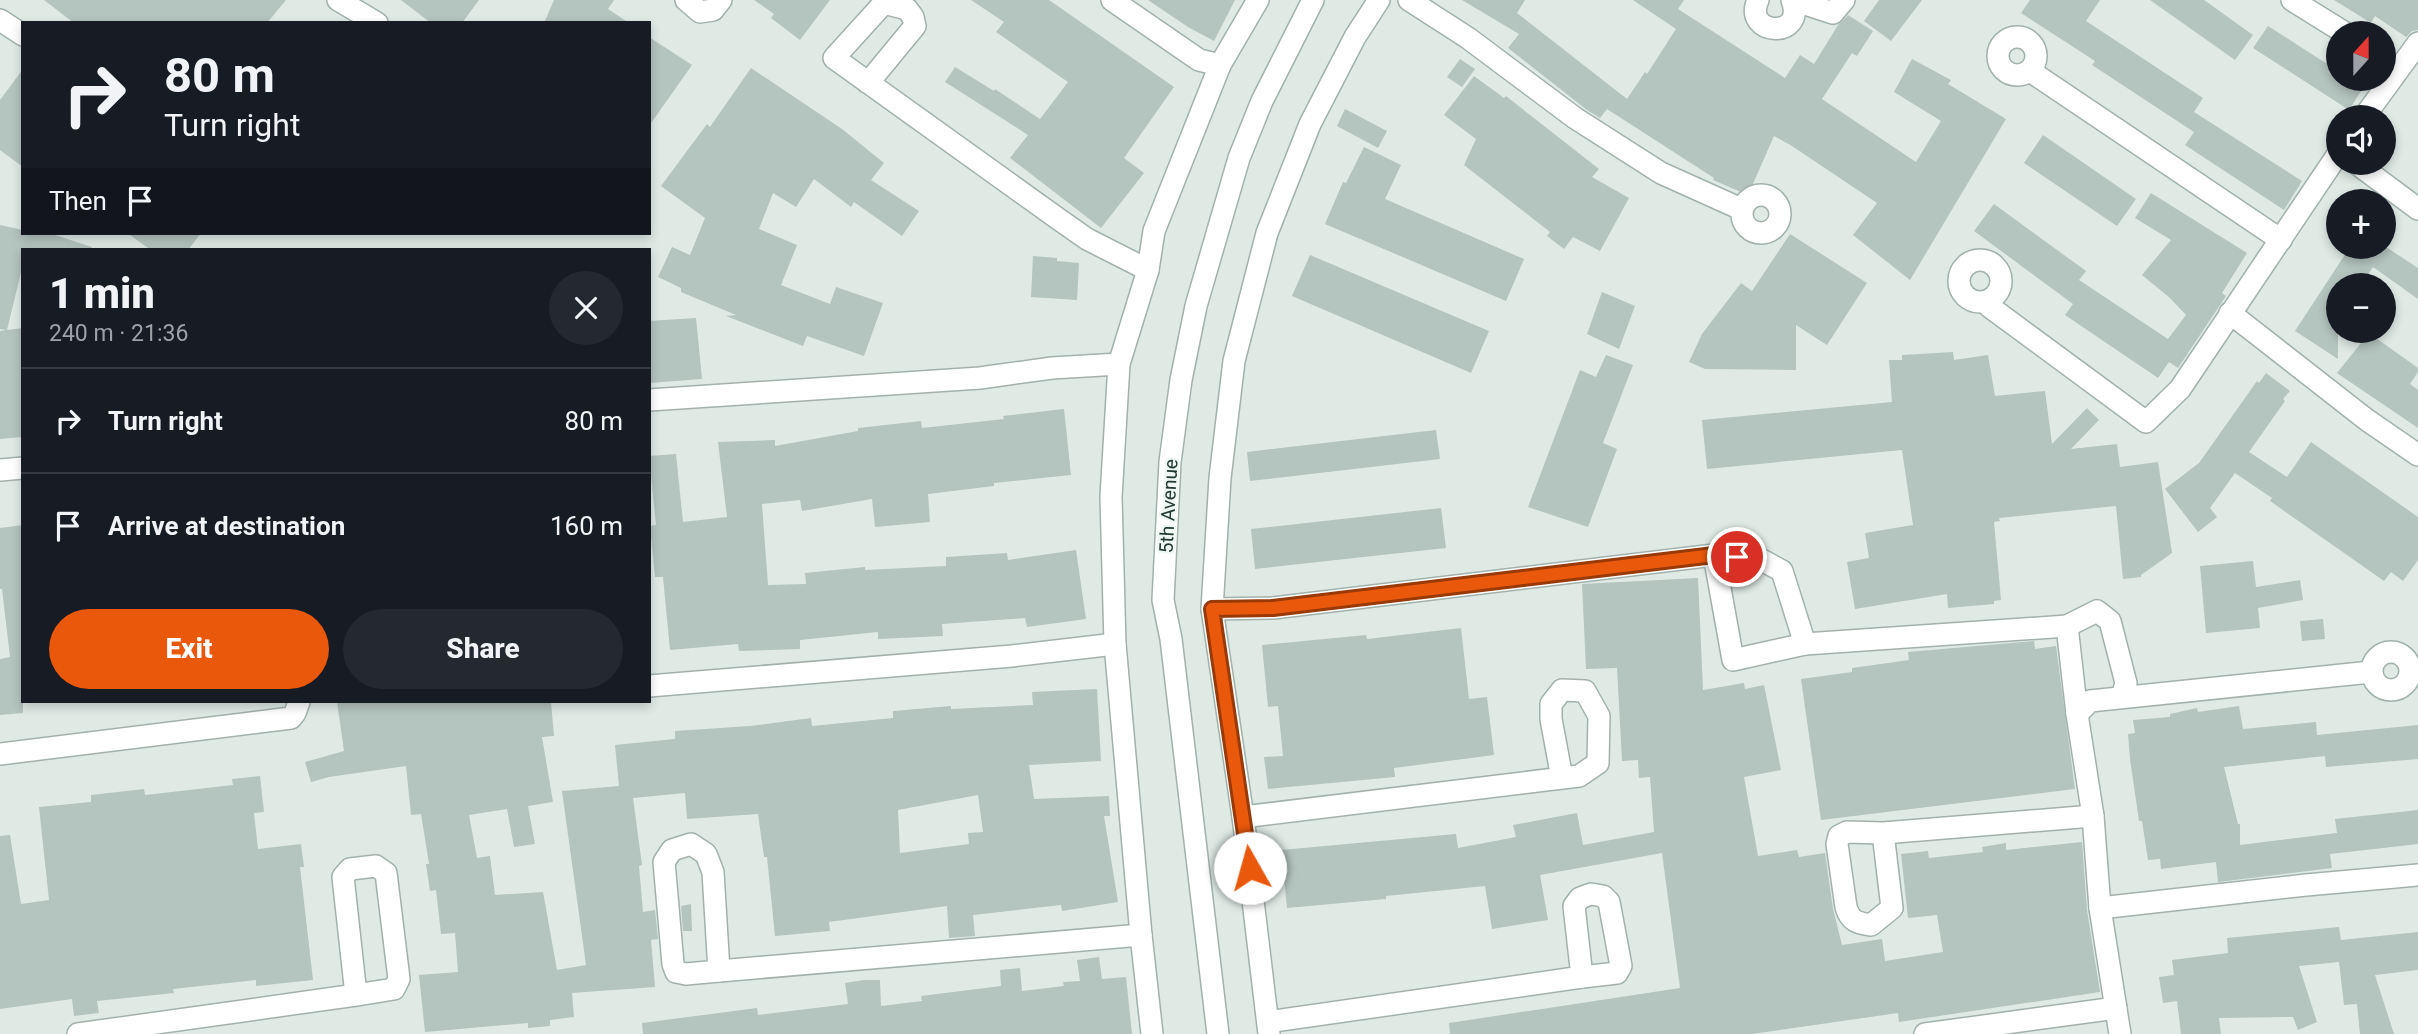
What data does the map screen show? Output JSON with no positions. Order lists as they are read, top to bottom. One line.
{"streets":{"street":["5th Avenue"]},"north":"top","page":{"map_buttons":["+","−"],"turn":["80 m","Turn right"],"then":"Then","heading":["1 min","240 m · 21:36"],"list":[{"name":"Turn right","value":"80 m"},{"name":"Arrive at destination","value":"160 m"}],"buttons":["Exit","Share"]}}
